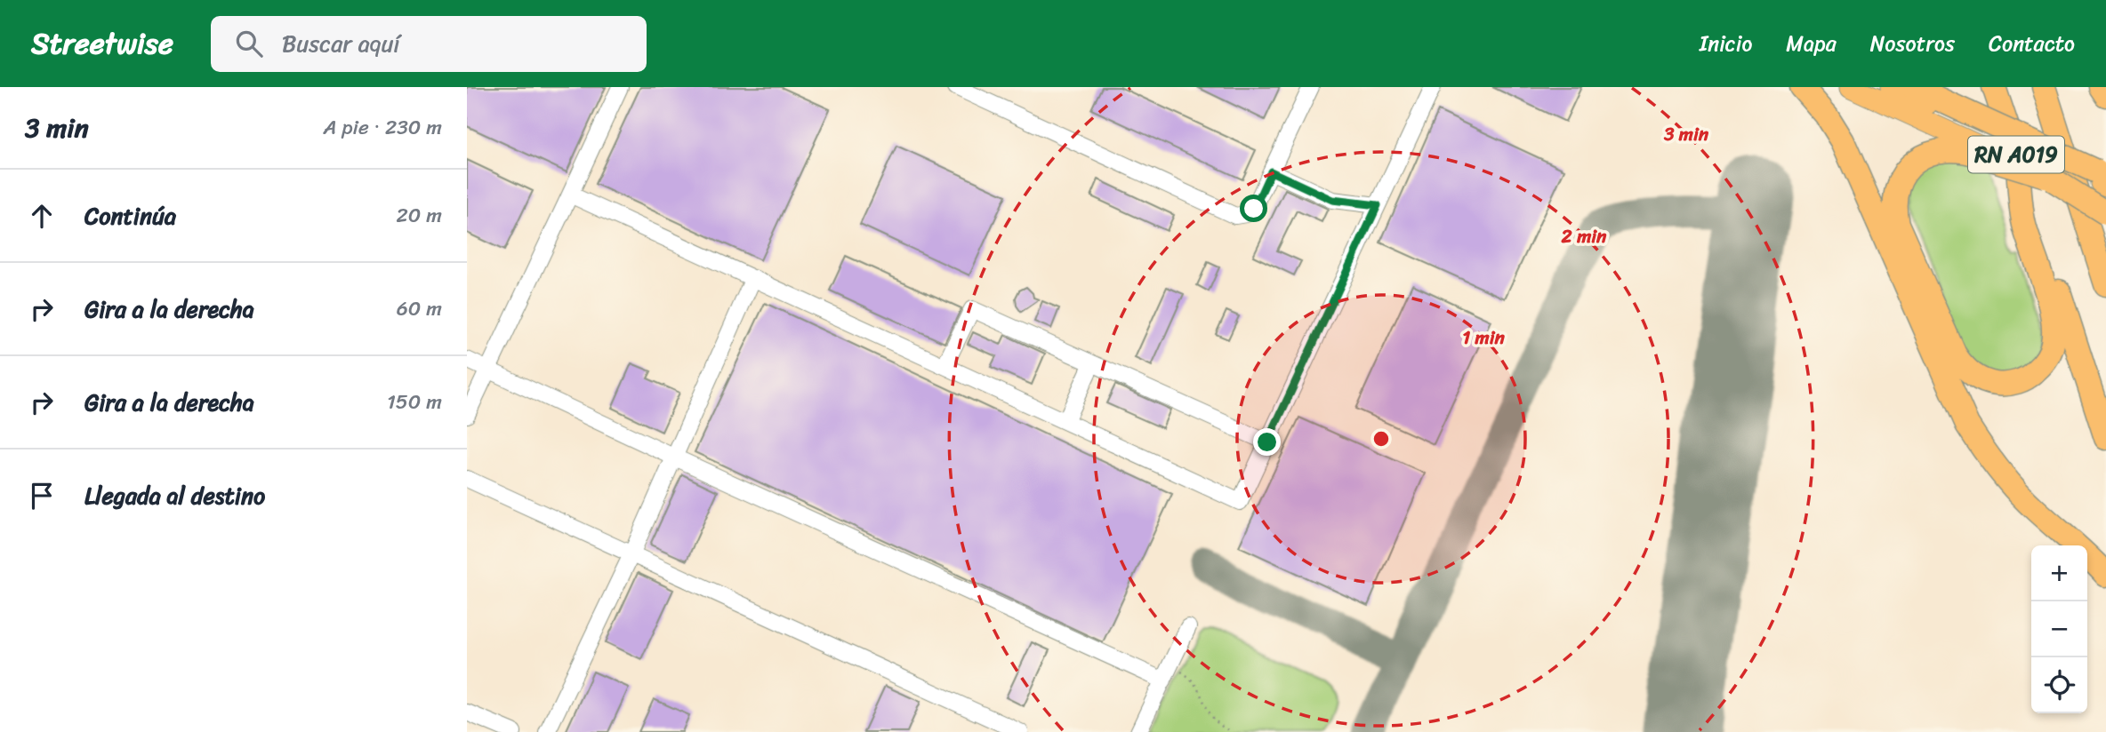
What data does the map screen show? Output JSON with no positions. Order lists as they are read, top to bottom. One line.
{"streets":{"highway":["RN A019"]},"page":{"header":"Streetwise","search":"Buscar aquí","nav":["Inicio","Mapa","Nosotros","Contacto"],"heading":["3 min","A pie · 230 m"],"list":[["Continúa","20 m"],["Gira a la derecha","60 m"],["Gira a la derecha","150 m"],"Llegada al destino"],"map_buttons":["+","−"]},"rings":["3 min","2 min","1 min"]}
